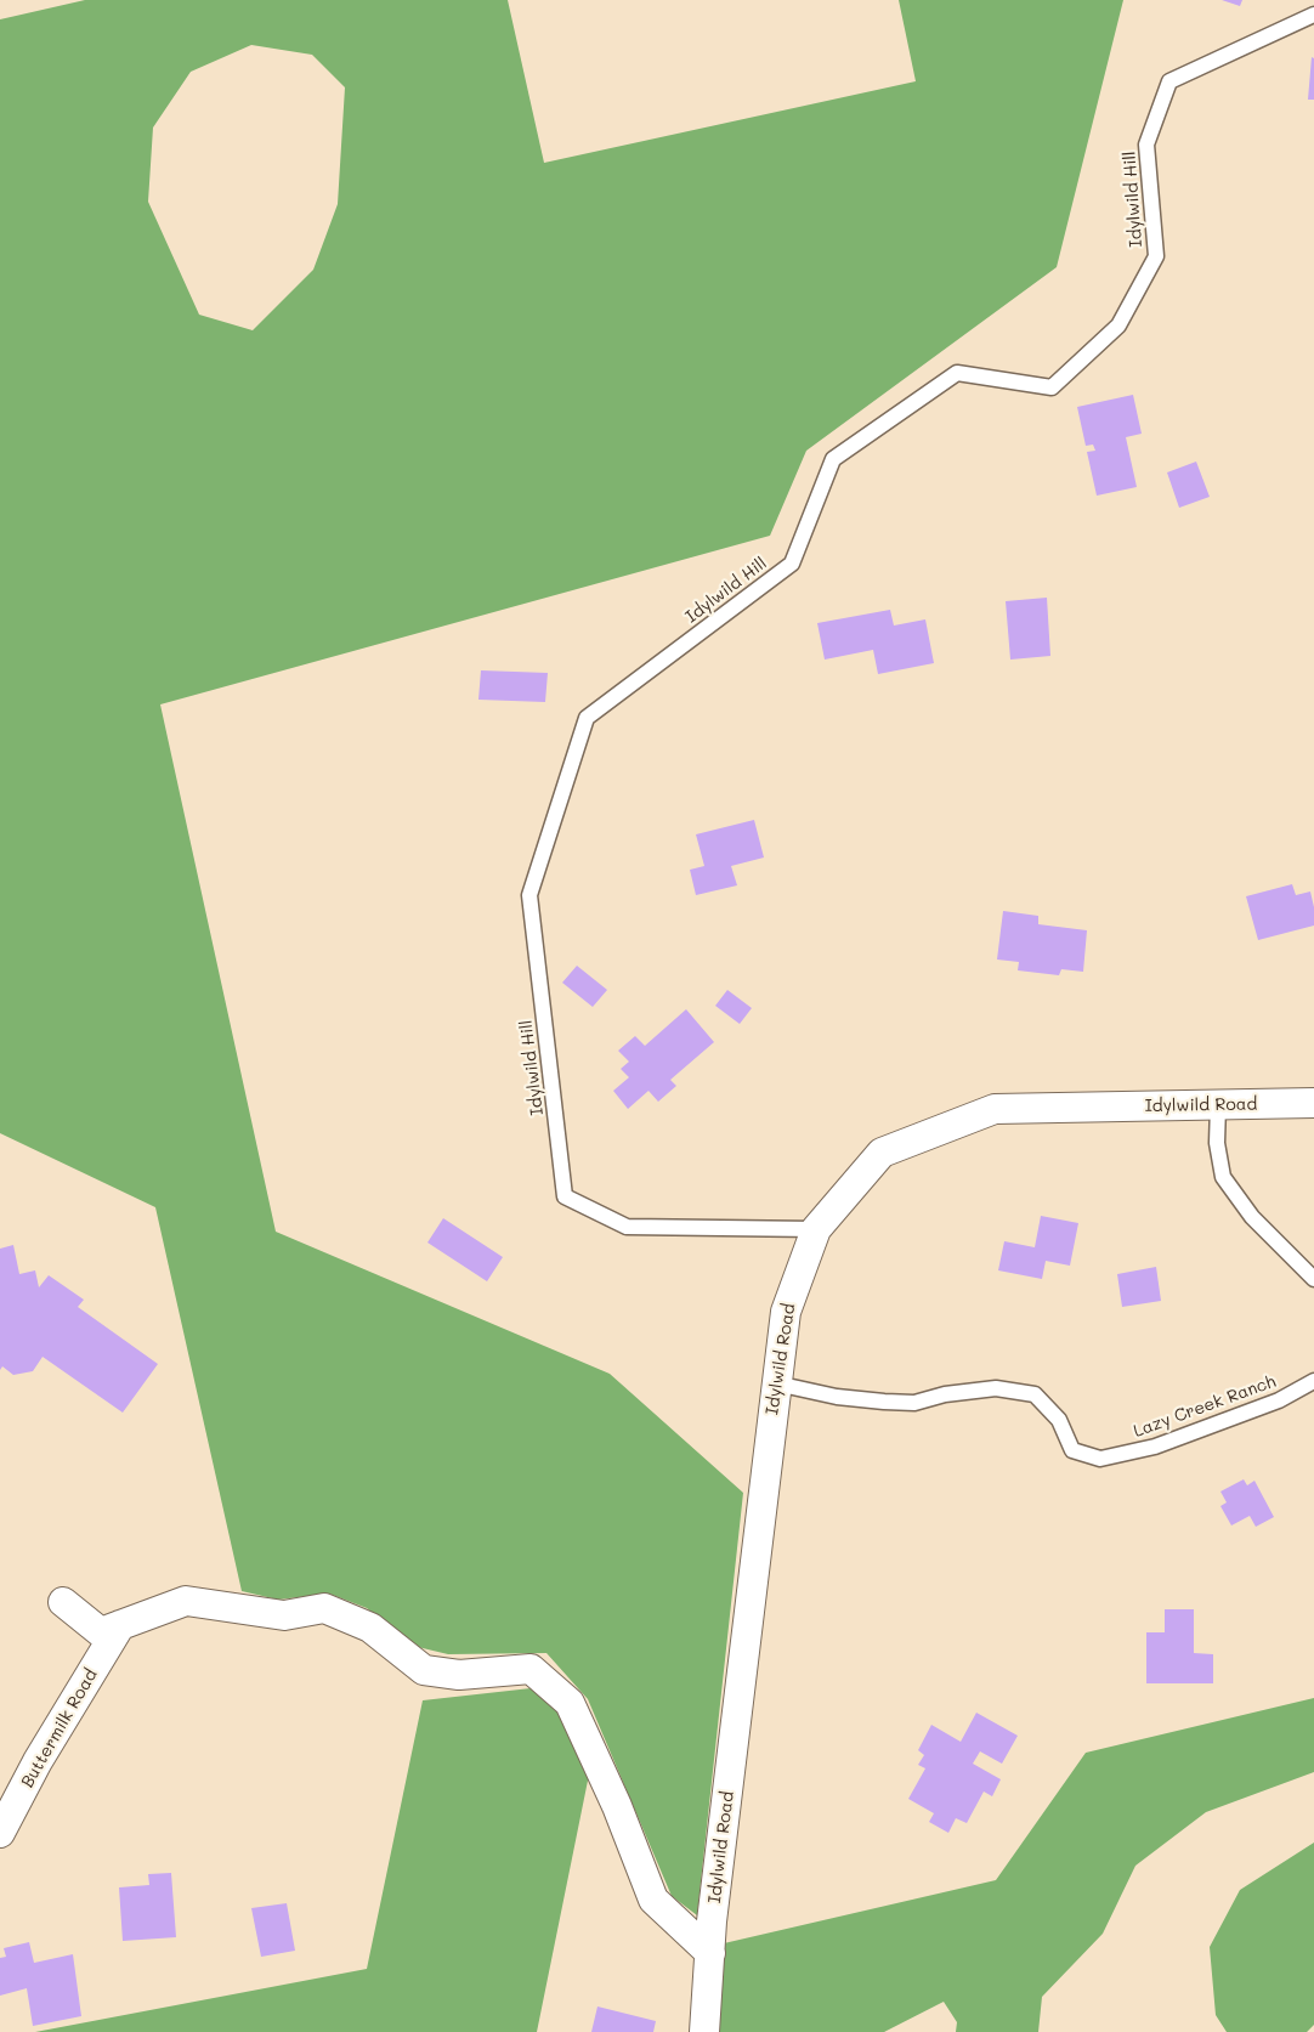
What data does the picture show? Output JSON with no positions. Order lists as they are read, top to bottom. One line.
{"streets":{"street":["Idylwild Road","Buttermilk Road"],"lane":["Idylwild Hill","Lazy Creek Ranch"]},"crossings":[["Idylwild Hill","Idylwild Road"],["Idylwild Road","Lazy Creek Ranch"]]}
